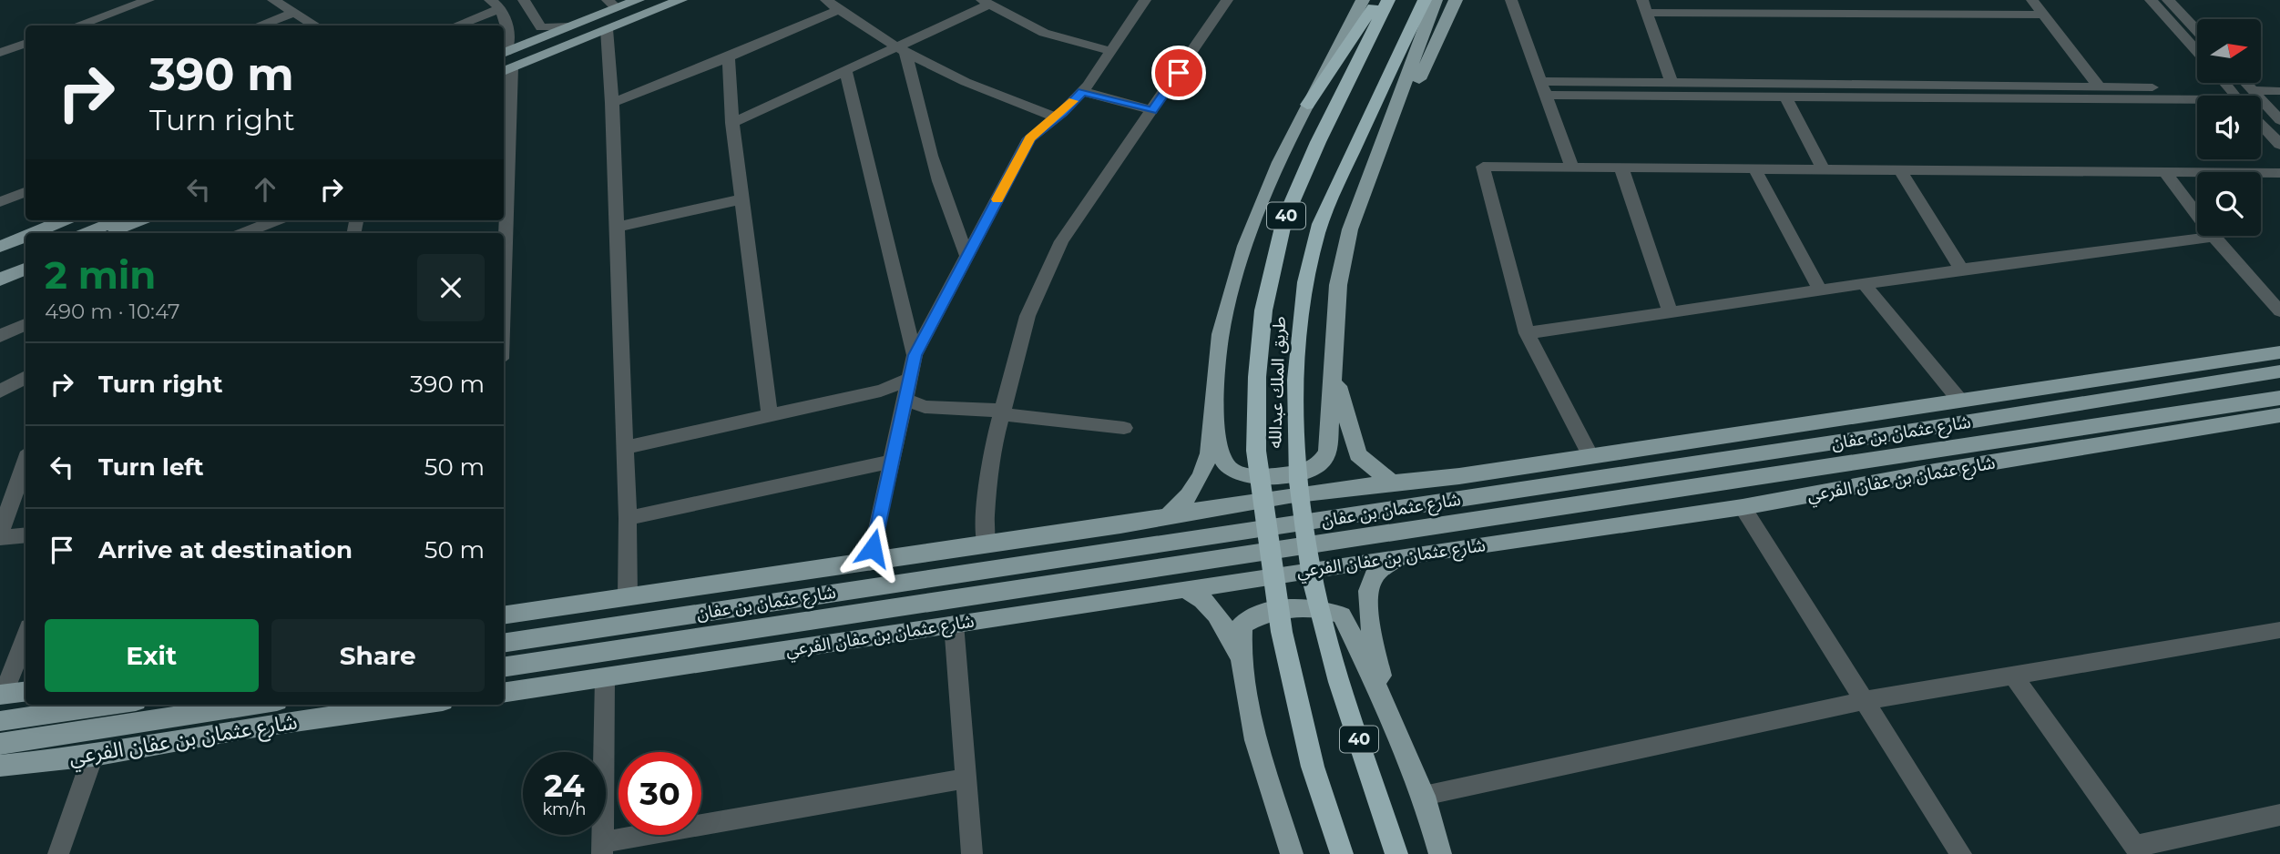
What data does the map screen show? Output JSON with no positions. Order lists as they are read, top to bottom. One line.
{"streets":{"highway":["40","طريق الملك عبدالله"],"main road":["شارع عثمان بن عفان","شارع عثمان بن عفان الفرعي"]},"north":"right","page":{"turn":["390 m","Turn right"],"heading":["2 min","490 m · 10:47"],"list":[{"name":"Turn right","value":"390 m"},{"name":"Turn left","value":"50 m"},{"name":"Arrive at destination","value":"50 m"}],"buttons":["Exit","Share"],"speed":"24 km/h","limit":"30"}}
